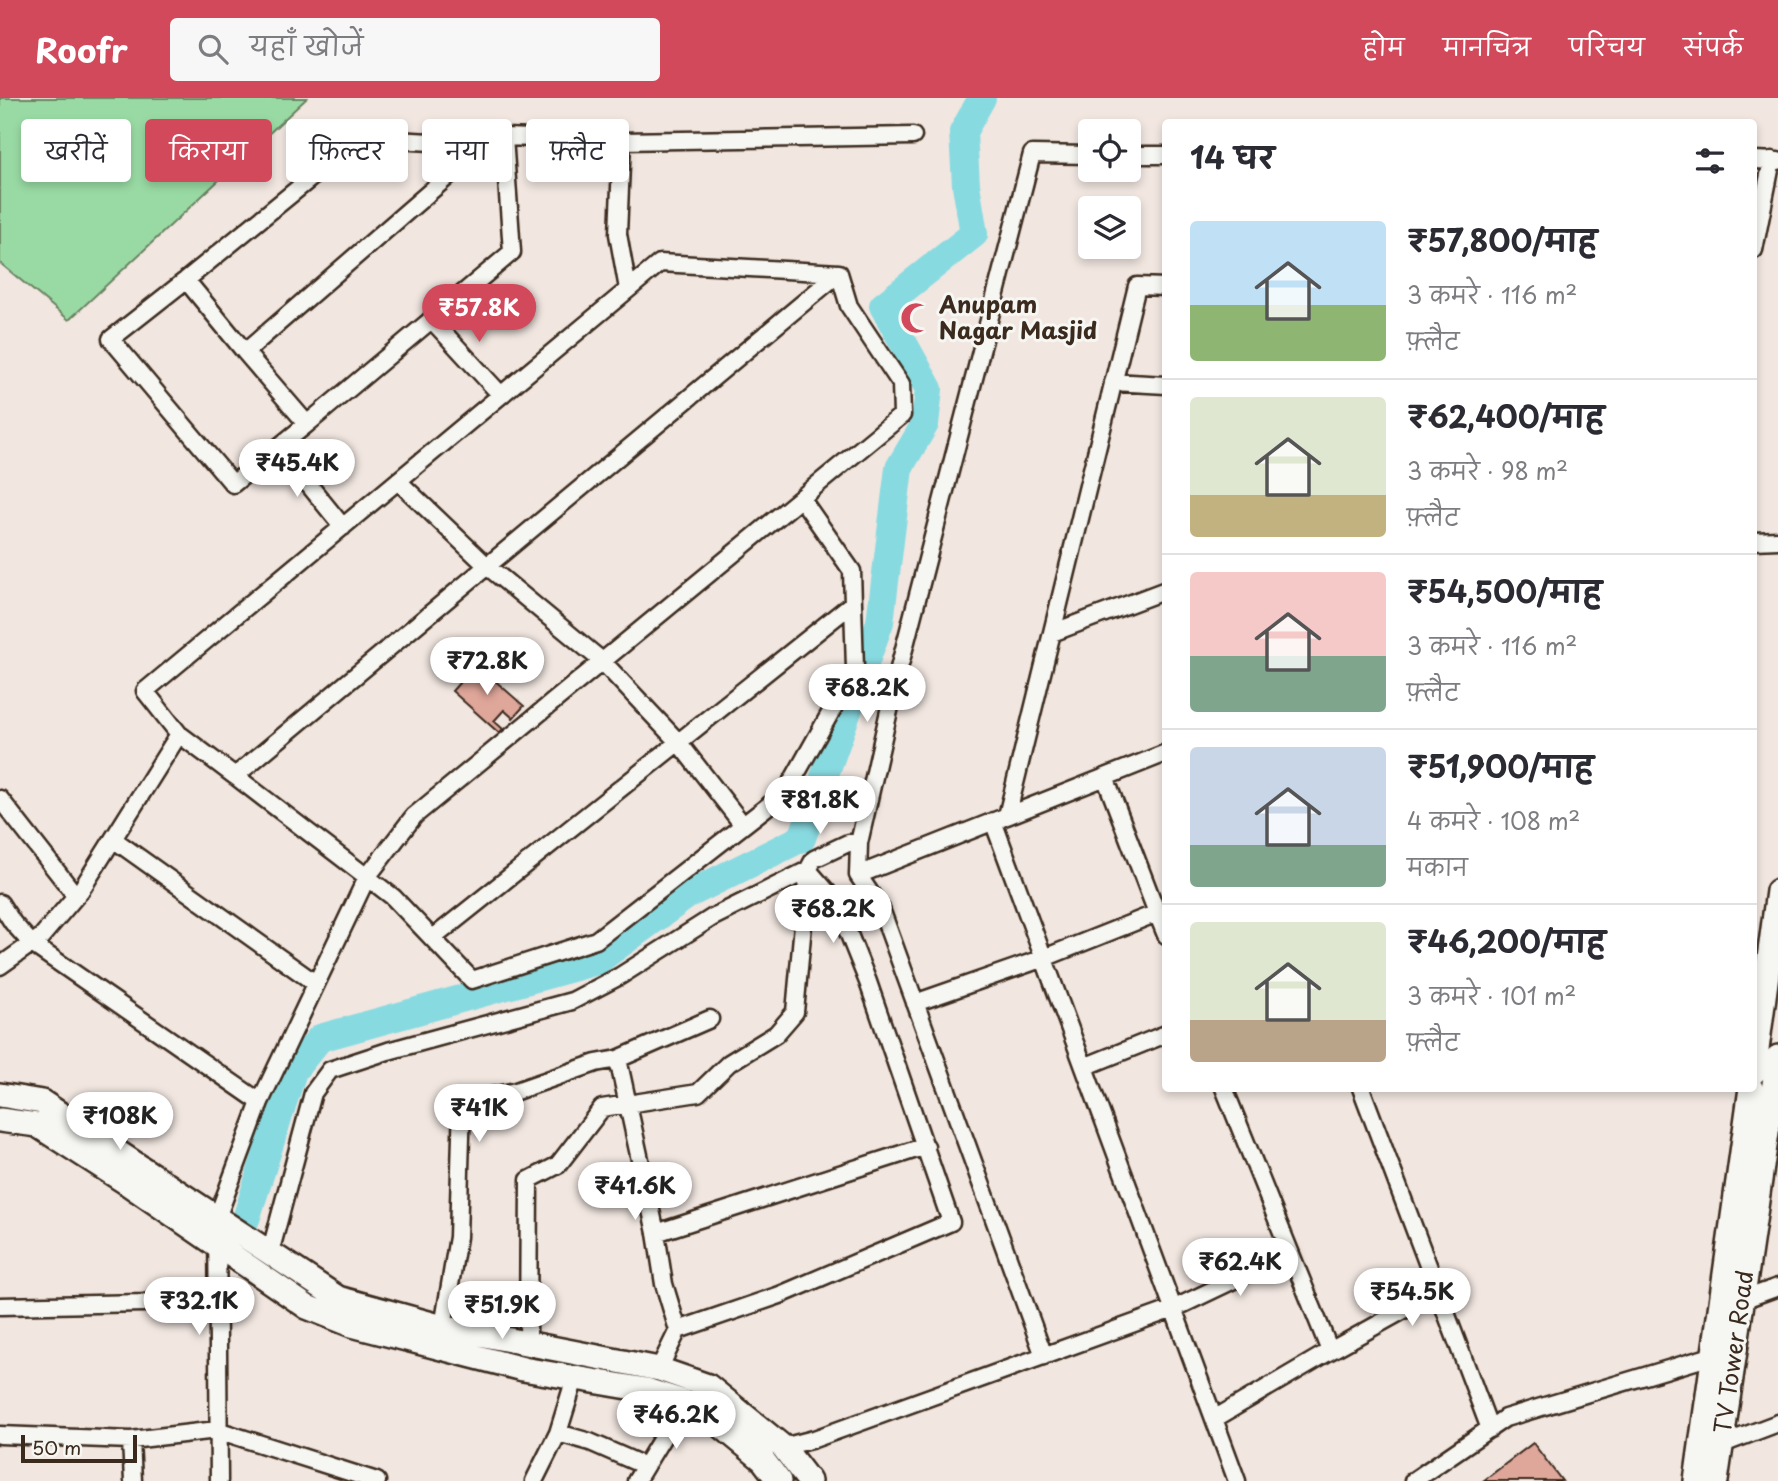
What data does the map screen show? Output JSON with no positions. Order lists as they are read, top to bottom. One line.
{"streets":{"street":["TV Tower Road"]},"places":{"mosque":["Anupam Nagar Masjid"]},"scale_bar":"50 m","page":{"header":"Roofr","search":"यहाँ खोजें","nav":["होम","मानचित्र","परिचय","संपर्क"],"chip":["खरीदें","किराया","फ़िल्टर","नया","फ़्लैट"],"heading":"14 घर","list":[{"name":"₹57,800/माह","note":"3 कमरे · 116 m² · फ़्लैट"},{"name":"₹62,400/माह","note":"3 कमरे · 98 m² · फ़्लैट"},{"name":"₹54,500/माह","note":"3 कमरे · 116 m² · फ़्लैट"},{"name":"₹51,900/माह","note":"4 कमरे · 108 m² · मकान"},{"name":"₹46,200/माह","note":"3 कमरे · 101 m² · फ़्लैट"}],"price":["₹57.8K","₹45.4K","₹72.8K","₹68.2K","₹81.8K","₹68.2K","₹41K","₹108K","₹41.6K","₹62.4K","₹54.5K","₹32.1K","₹51.9K","₹46.2K"],"scale":"50 m"}}
